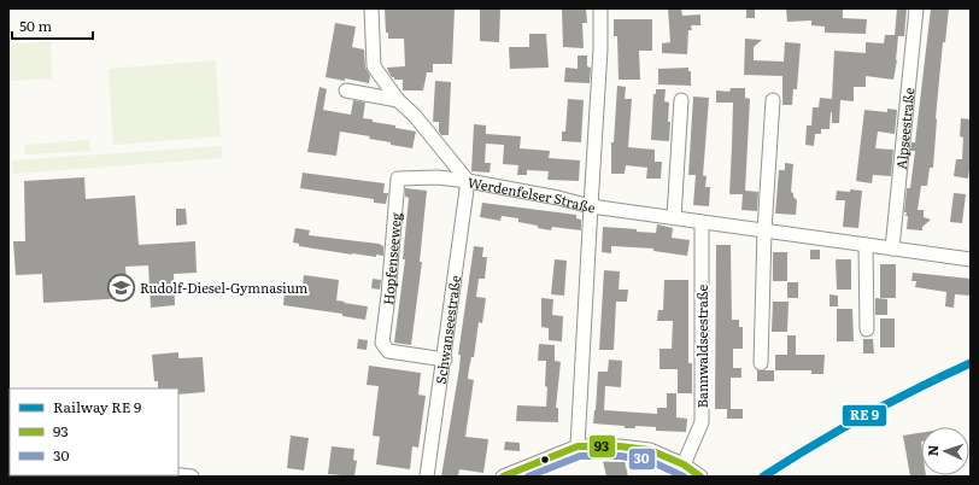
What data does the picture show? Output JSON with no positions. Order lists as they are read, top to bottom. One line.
{"streets":{"street":["Alpseestraße","Werdenfelser Straße","Hopfenseeweg","Schwanseestraße","Bannwaldseestraße"]},"crossings":[["Alpseestraße","Werdenfelser Straße"],["Werdenfelser Straße","Hopfenseeweg"],["Werdenfelser Straße","Schwanseestraße"],["Werdenfelser Straße","Bannwaldseestraße"],["Hopfenseeweg","Schwanseestraße"]],"places":{"school or university":["Rudolf-Diesel-Gymnasium"]},"lines":["transit line 93","transit line 30"],"legend":["Railway RE 9","93","30"],"scale_bar":"50 m","north":"left"}
